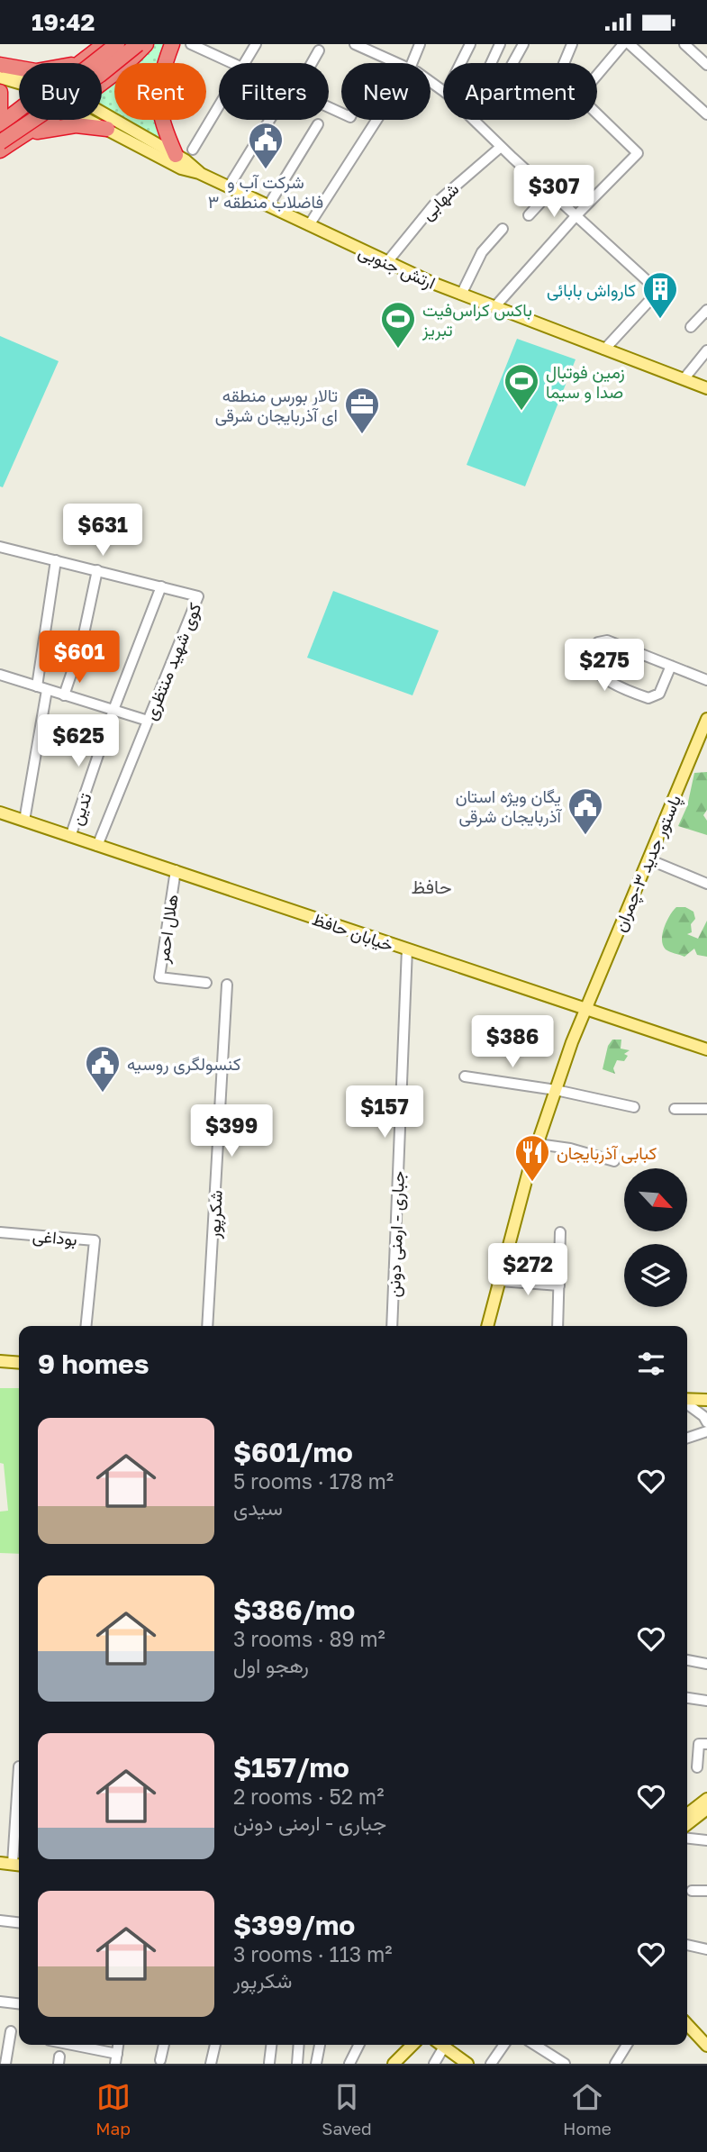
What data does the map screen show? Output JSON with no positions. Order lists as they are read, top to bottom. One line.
{"streets":{"main road":["ارتش جنوبی","پاستور جدید ۳-چمران","خیابان حافظ"],"street":["شهابی","کوی شهید منتظری","تدین","هلال احمر","شکرپور","جباری - ارمنی دونن","بوداغی"]},"crossings":[["شهابی","ارتش جنوبی"],["کوی شهید منتظری","تدین"],["کوی شهید منتظری","خیابان حافظ"],["تدین","خیابان حافظ"],["پاستور جدید ۳-چمران","خیابان حافظ"],["هلال احمر","خیابان حافظ"],["خیابان حافظ","جباری - ارمنی دونن"]],"districts":["حافظ"],"places":{"public building":["شرکت آب و فاضلاب منطقه ۳","یگان ویژه استان آذربایجان شرقی","کنسولگری روسیه"],"building":["کارواش بابائی"],"sports":["باکس کراس‌فیت تبریز","زمین فوتبال صدا و سیما"],"office":["تالار بورس منطقه ای آذربایجان شرقی"],"restaurant":["کبابی آذربایجان"]},"north":"bottom right","page":{"status":"19:42","chip":["Buy","Rent","Filters","New","Apartment"],"price":["$307","$631","$601","$275","$625","$386","$157","$399","$272"],"heading":"9 homes","list":[{"name":"$601/mo","note":"5 rooms · 178 m² · سیدی"},{"name":"$386/mo","note":"3 rooms · 89 m² · رهجو اول"},{"name":"$157/mo","note":"2 rooms · 52 m² · جباری - ارمنی دونن"},{"name":"$399/mo","note":"3 rooms · 113 m² · شکرپور"}],"tabs":["Map","Saved","Home"]}}
